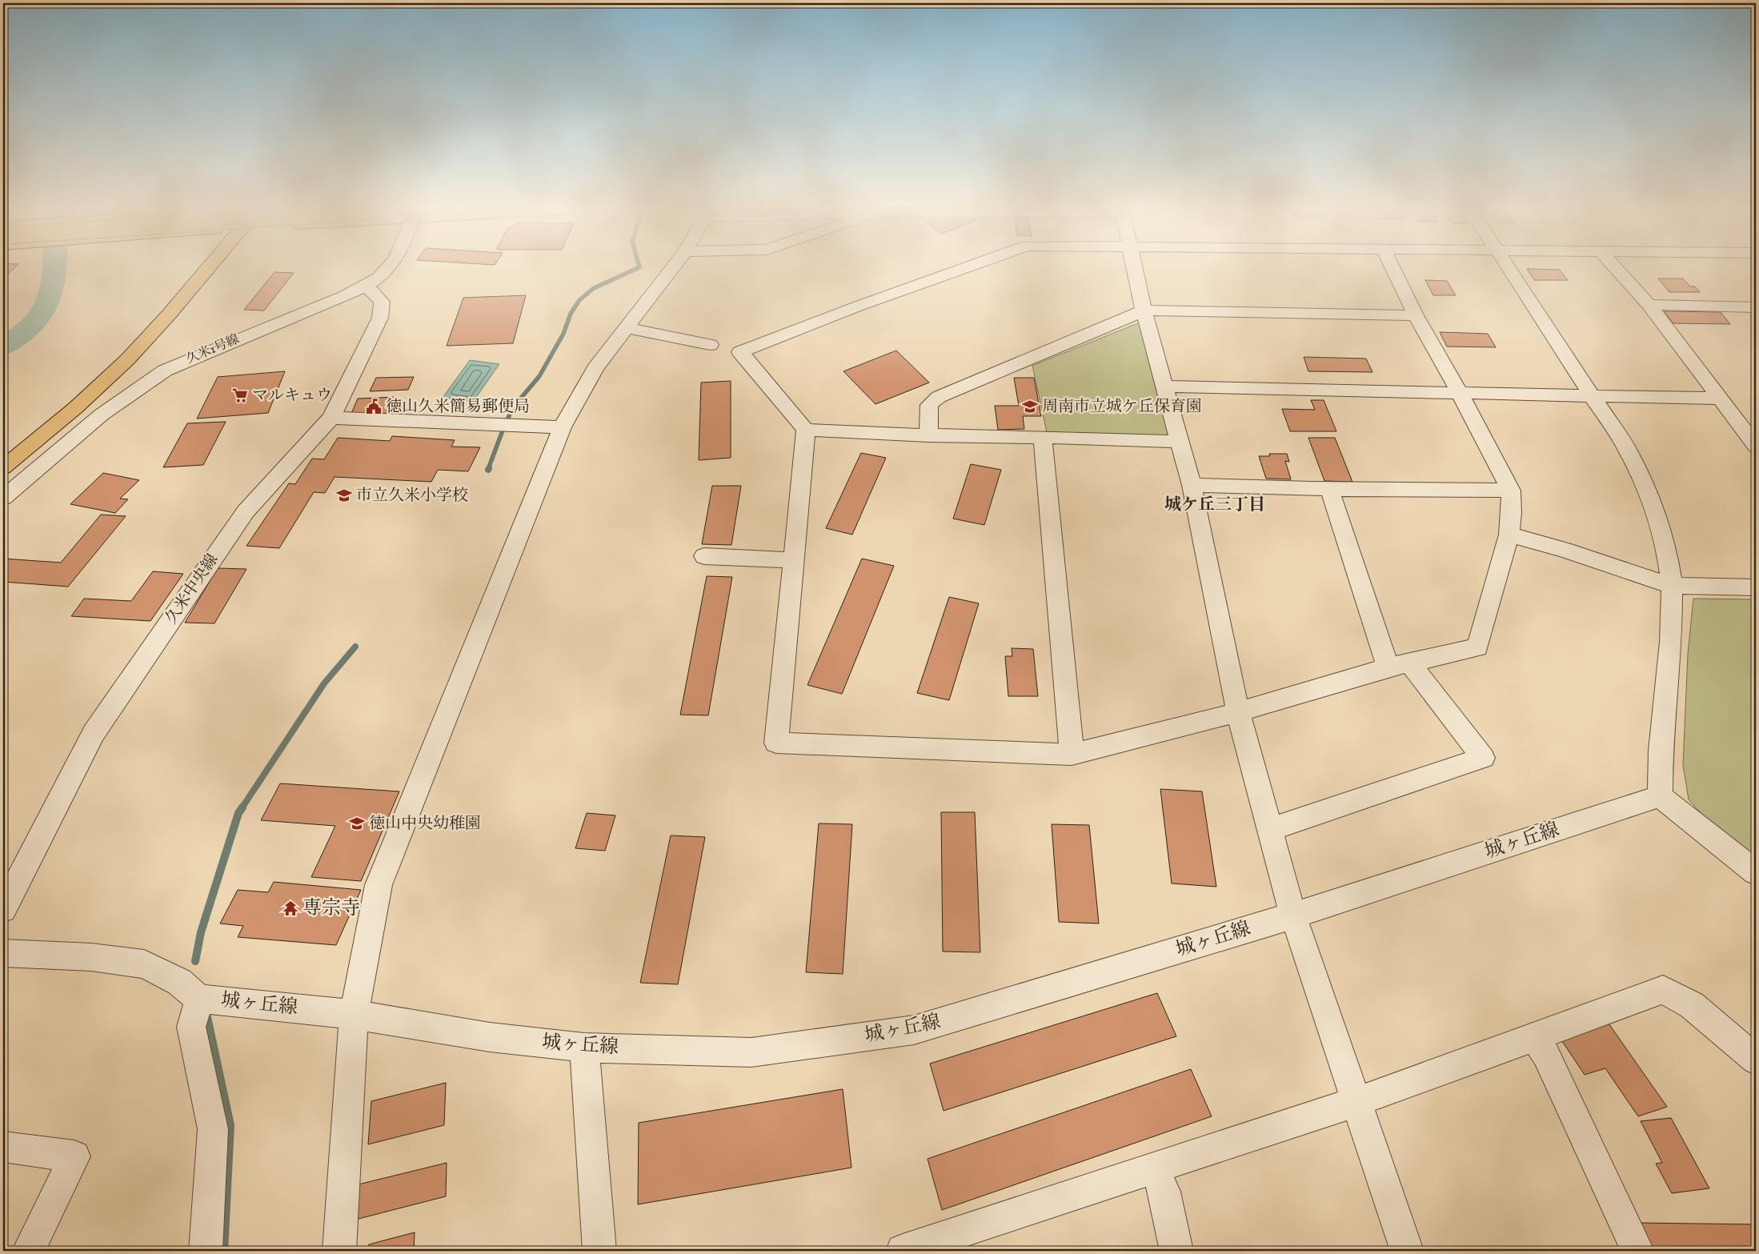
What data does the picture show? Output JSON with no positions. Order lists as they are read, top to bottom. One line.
{"streets":{"street":["久米1号線","久米中央線","城ヶ丘線"]},"crossings":[["久米1号線","久米中央線"]],"districts":["城ケ丘三丁目"],"places":{"supermarket":["マルキュウ"],"public building":["徳山久米簡易郵便局"],"school or university":["周南市立城ケ丘保育園","市立久米小学校","徳山中央幼稚園"],"temple":["専宗寺"]}}
